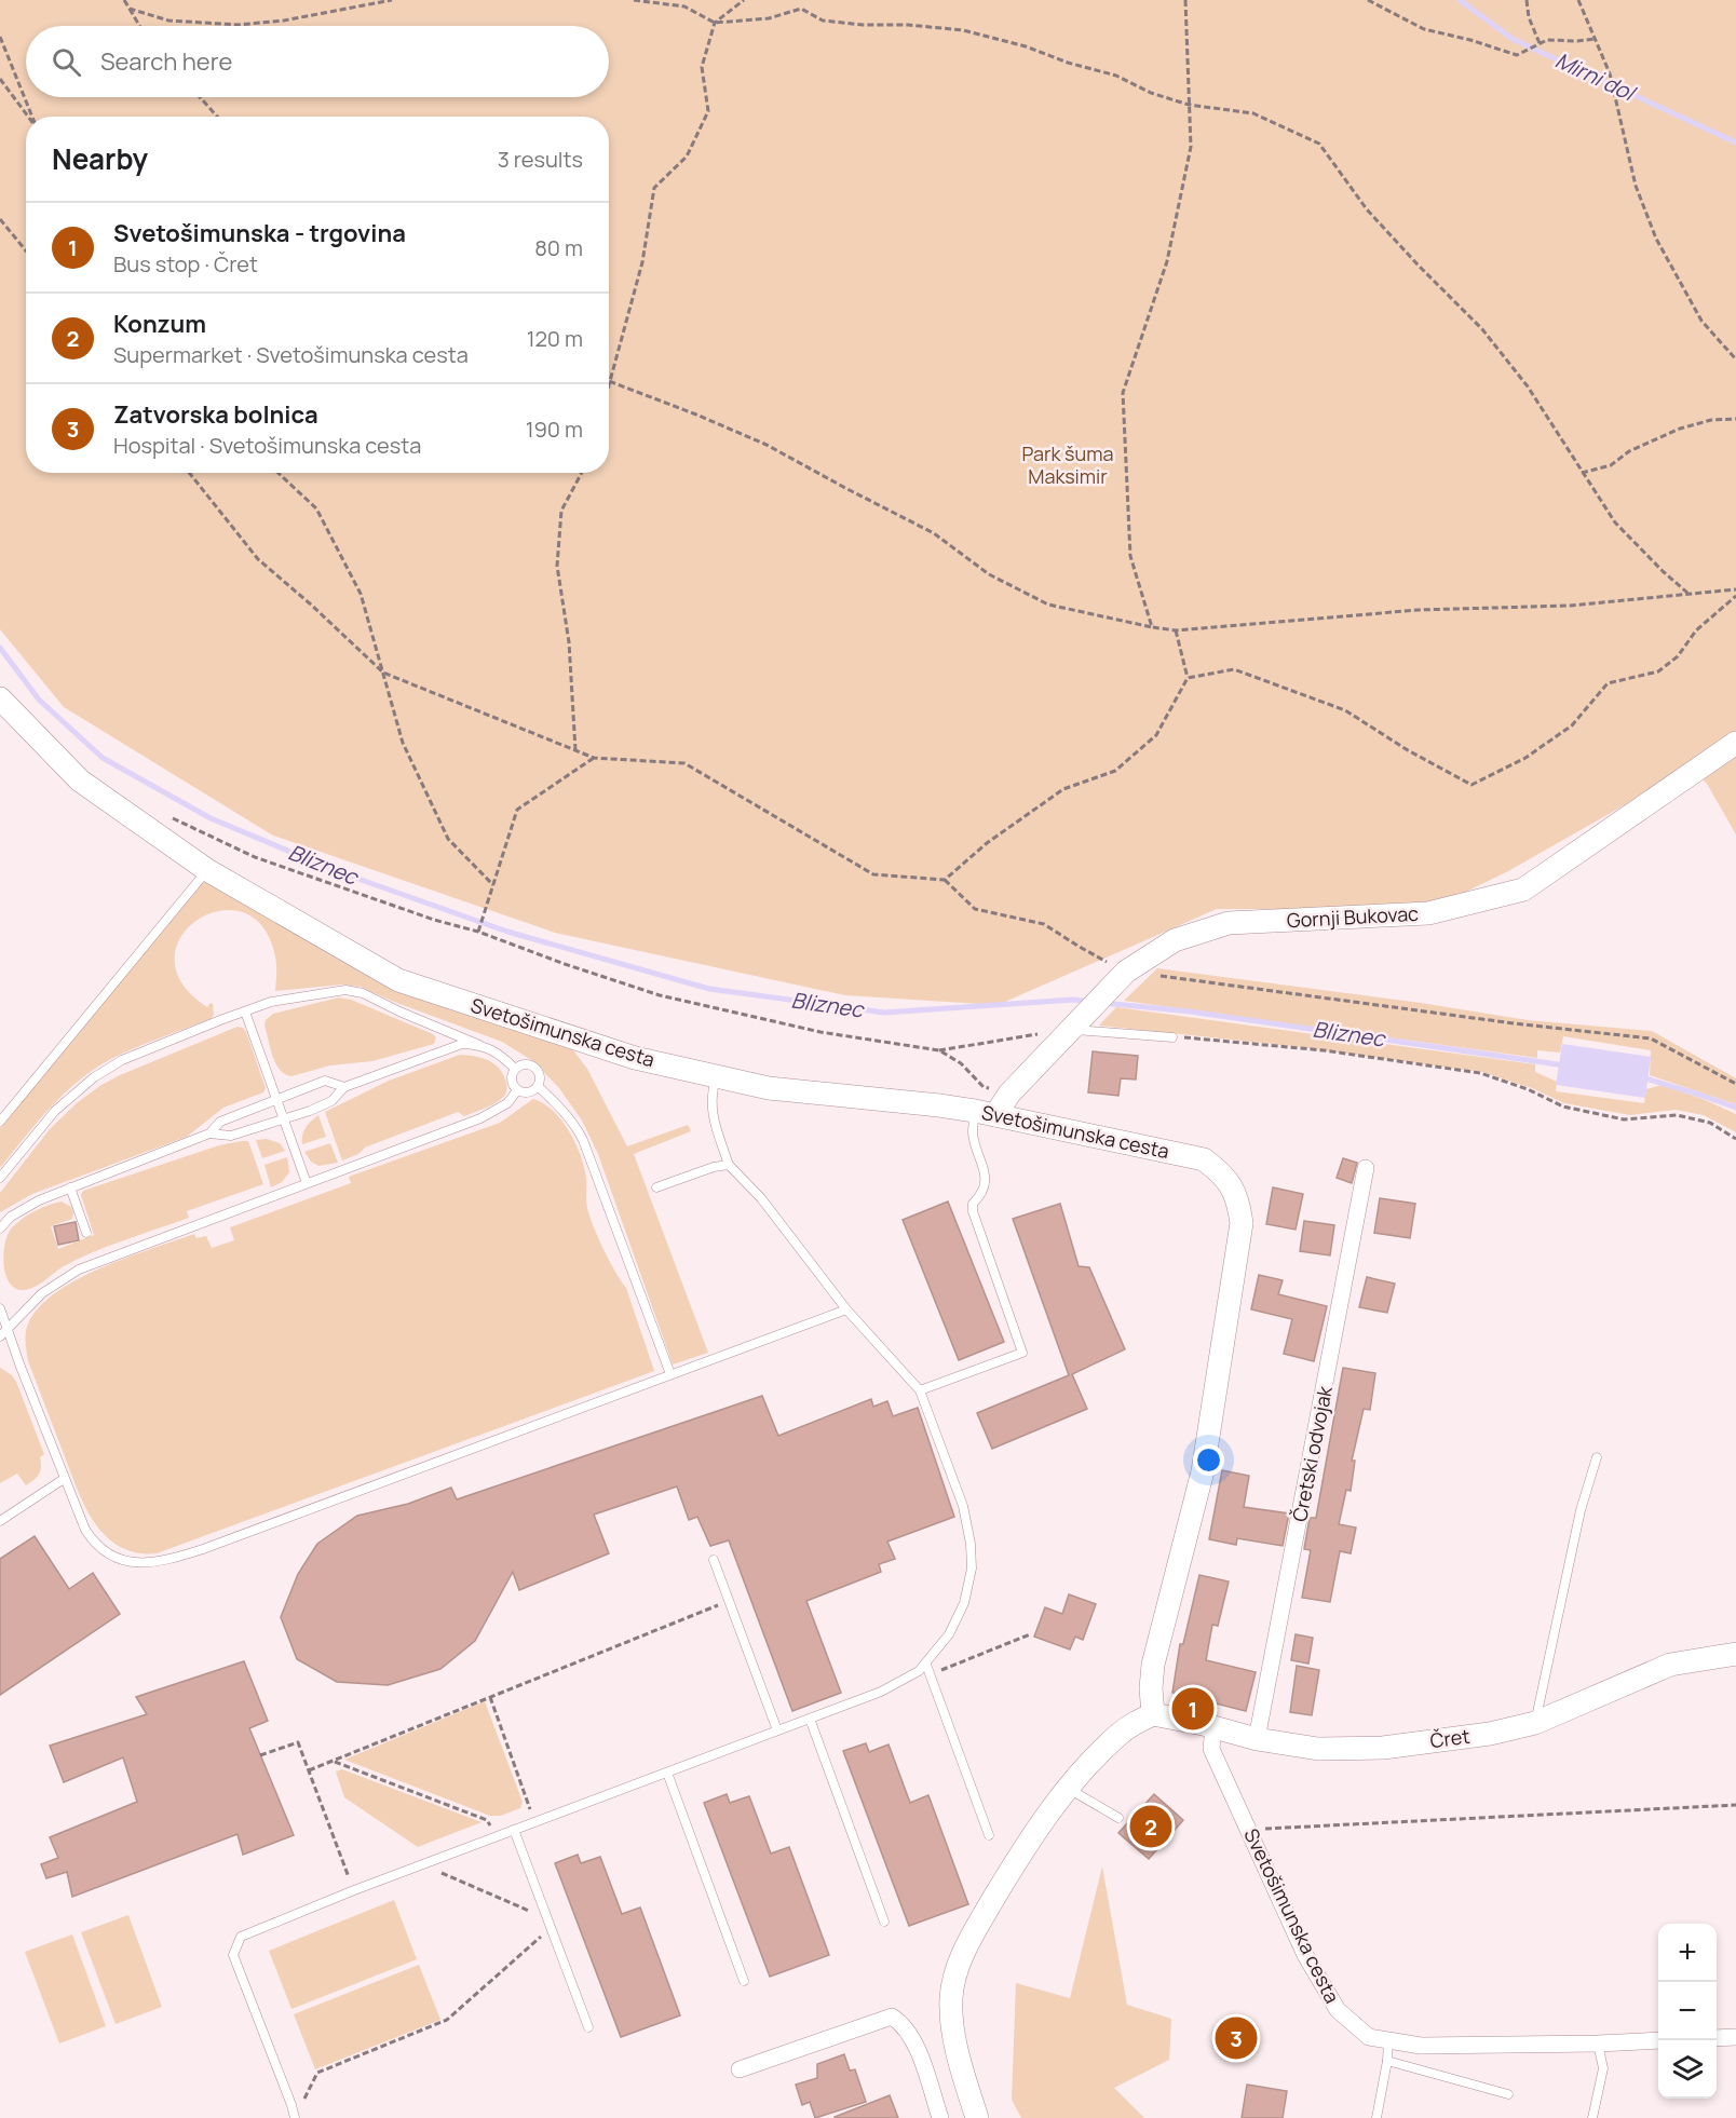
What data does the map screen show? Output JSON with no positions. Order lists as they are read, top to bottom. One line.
{"streets":{"street":["Gornji Bukovac","Svetošimunska cesta","Čretski odvojak","Čret"]},"crossings":[["Gornji Bukovac","Svetošimunska cesta"],["Svetošimunska cesta","Čret"],["Čretski odvojak","Čret"]],"water":["Mirni dol","Bliznec"],"parks":["Park šuma Maksimir"],"page":{"search":"Search here","heading":["Nearby","3 results"],"list":[{"mark":"1","name":"Svetošimunska - trgovina","note":"Bus stop · Čret","value":"80 m"},{"mark":"2","name":"Konzum","note":"Supermarket · Svetošimunska cesta","value":"120 m"},{"mark":"3","name":"Zatvorska bolnica","note":"Hospital · Svetošimunska cesta","value":"190 m"}],"pins":["1","2","3"],"map_buttons":["+","−"]}}
